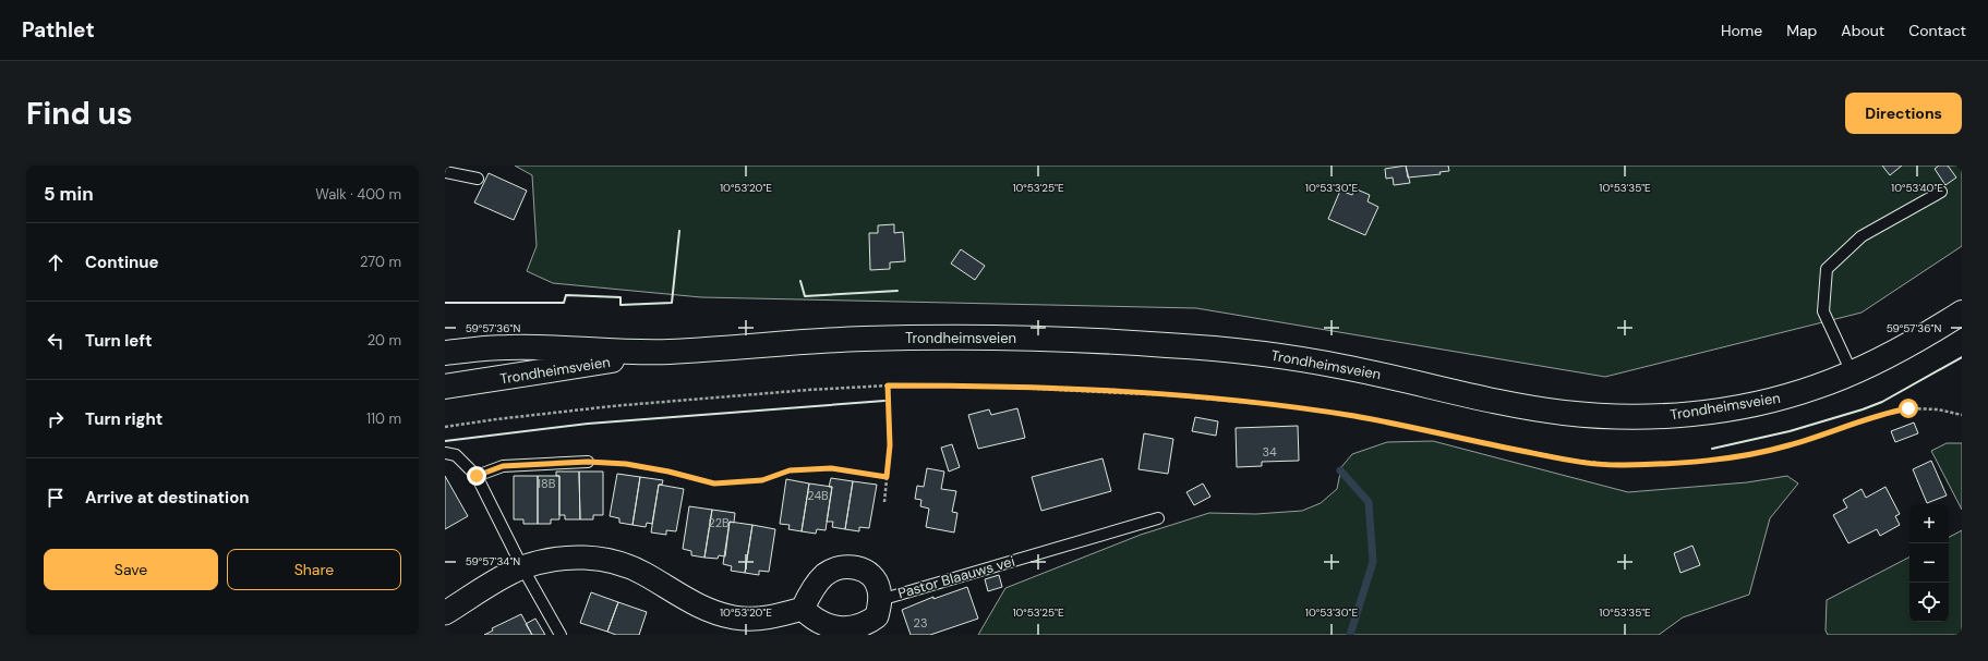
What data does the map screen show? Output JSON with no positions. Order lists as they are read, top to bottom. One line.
{"streets":{"highway":["Trondheimsveien"],"street":["Pastor Blaauws vei"]},"house_numbers":["34","18B","24B","22B","23"],"page":{"header":"Pathlet","nav":["Home","Map","About","Contact"],"buttons":["Directions",["Save","Share"]],"title":"Find us","heading":["5 min","Walk · 400 m"],"list":[["Continue","270 m"],["Turn left","20 m"],["Turn right","110 m"],"Arrive at destination"],"map_buttons":["+","−"]},"coordinates":["10°53'20\"E","10°53'25\"E","10°53'30\"E","10°53'35\"E","10°53'40\"E","59°57'36\"N","59°57'34\"N"]}
